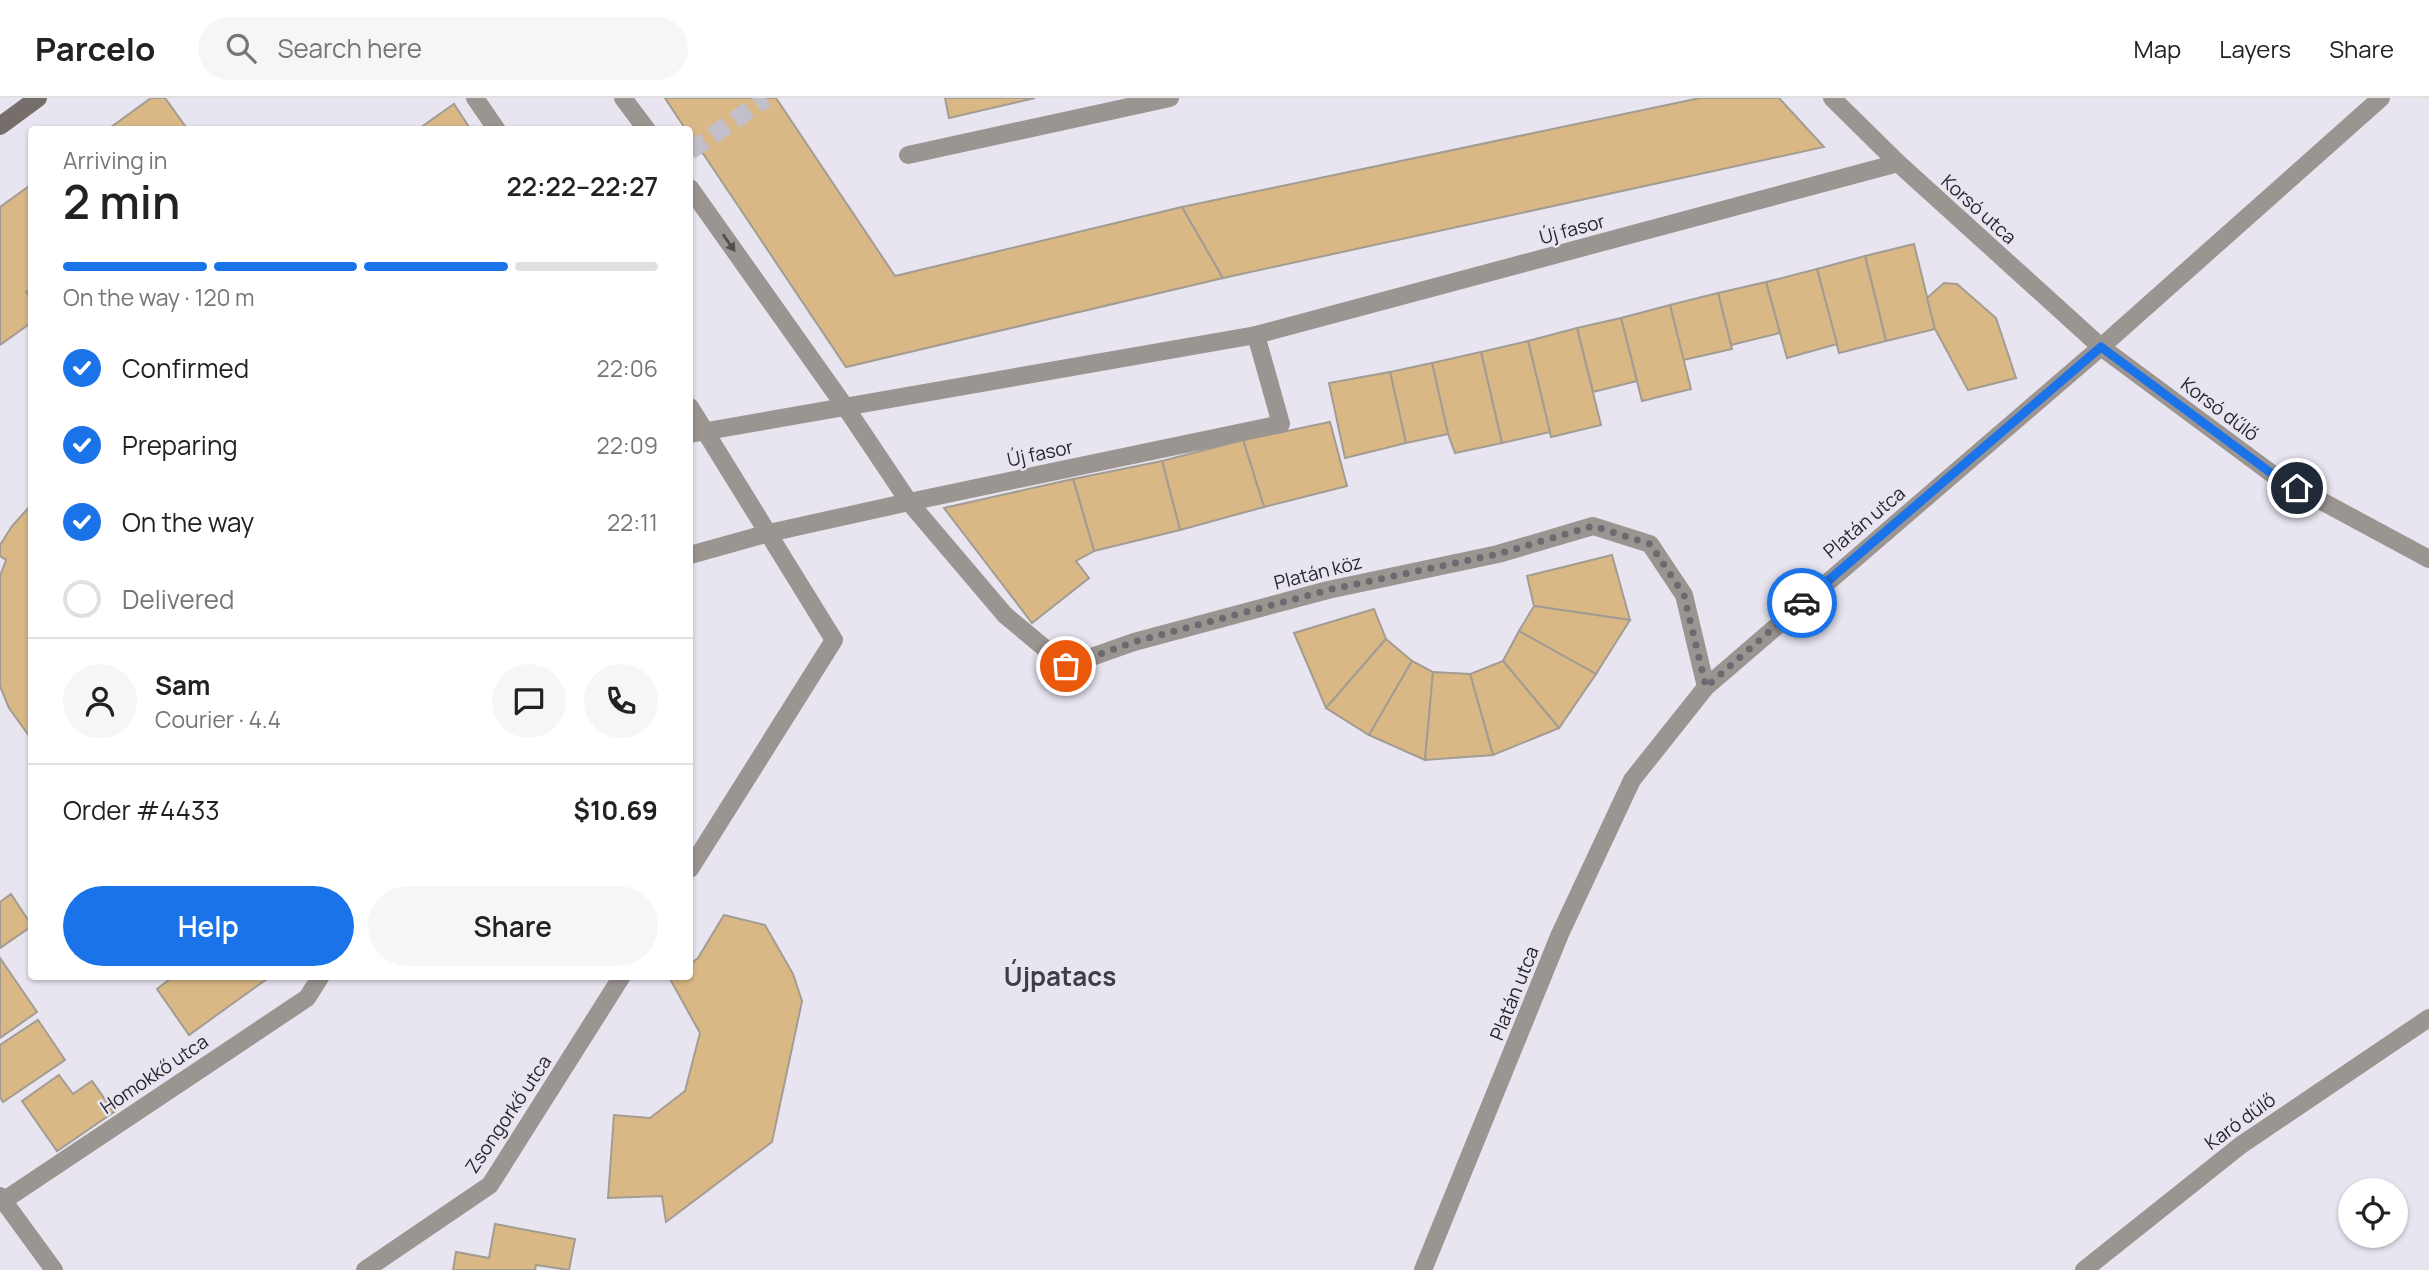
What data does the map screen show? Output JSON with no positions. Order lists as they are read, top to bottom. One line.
{"streets":{"street":["Korsó utca","Új fasor","Korsó dűlő","Platán utca","Platán köz","Homokkő utca","Zsongorkő utca","Karó dűlő"]},"crossings":[["Korsó utca","Új fasor"],["Korsó utca","Korsó dűlő"],["Korsó utca","Platán utca"],["Új fasor","Platán köz"],["Korsó dűlő","Platán utca"],["Platán utca","Platán köz"]],"districts":["Újpatacs"],"page":{"header":"Parcelo","search":"Search here","nav":["Map","Layers","Share"],"heading":["2 min","Arriving in","22:22–22:27"],"panel":["Sam","Courier · 4.4","Order #4433","$10.69"],"bar":"On the way · 120 m","list":[["Confirmed","22:06"],["Preparing","22:09"],["On the way","22:11"],"Delivered"],"buttons":["Help","Share"]}}
